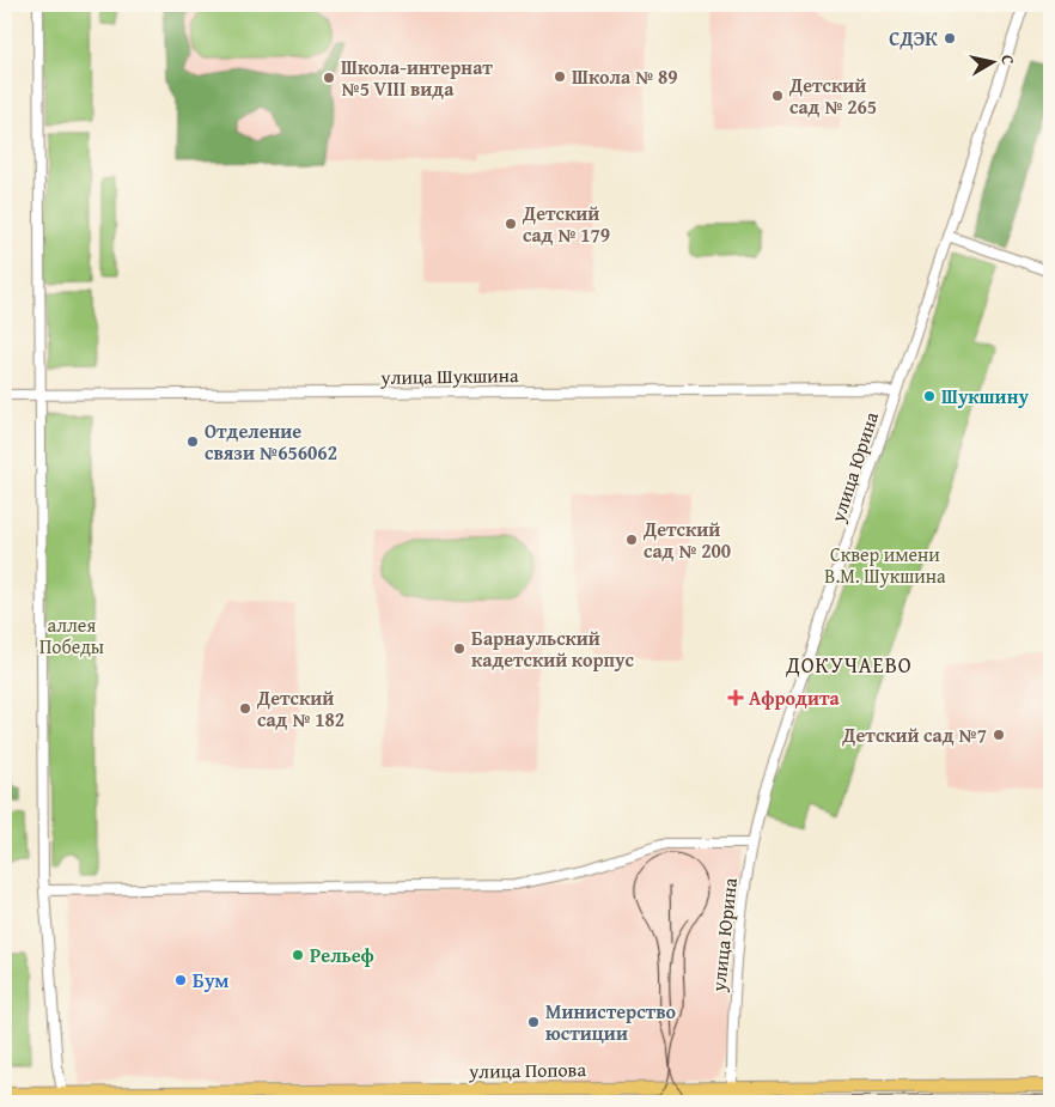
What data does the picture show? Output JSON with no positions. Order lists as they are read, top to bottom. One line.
{"streets":{"main road":["улица Попова"],"street":["улица Шукшина","улица Юрина"]},"crossings":[["улица Шукшина","улица Юрина"],["улица Юрина","улица Попова"]],"districts":["ДОКУЧАЕВО"],"parks":["Сквер имени В.М. Шукшина","аллея Победы"],"places":{"other":["СДЭК","Школа № 89","Школа-интернат №5 VIII вида","Детский сад № 265","Детский сад № 179","Шукшину","Отделение связи №656062","Детский сад № 200","Барнаульский кадетский корпус","Детский сад № 182","Детский сад №7","Рельеф","Бум","Министерство юстиции"],"health":["Афродита"]},"north":"right"}
